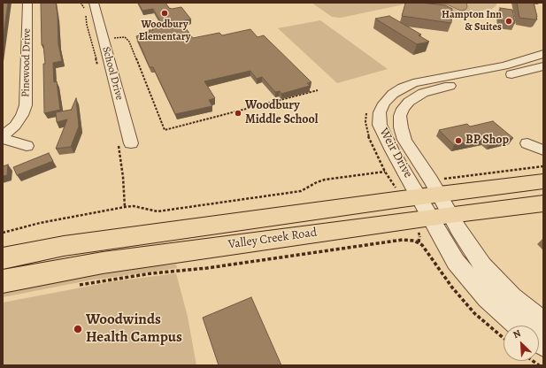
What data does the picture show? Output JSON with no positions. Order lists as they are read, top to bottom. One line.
{"streets":{"main road":["Valley Creek Road"],"street":["Pinewood Drive","School Drive","Weir Drive"]},"crossings":[["Weir Drive","Valley Creek Road"]],"places":["Woodbury Elementary","Hampton Inn & Suites","Woodbury Middle School","BP Shop","Woodwinds Health Campus"],"north":"top left"}
